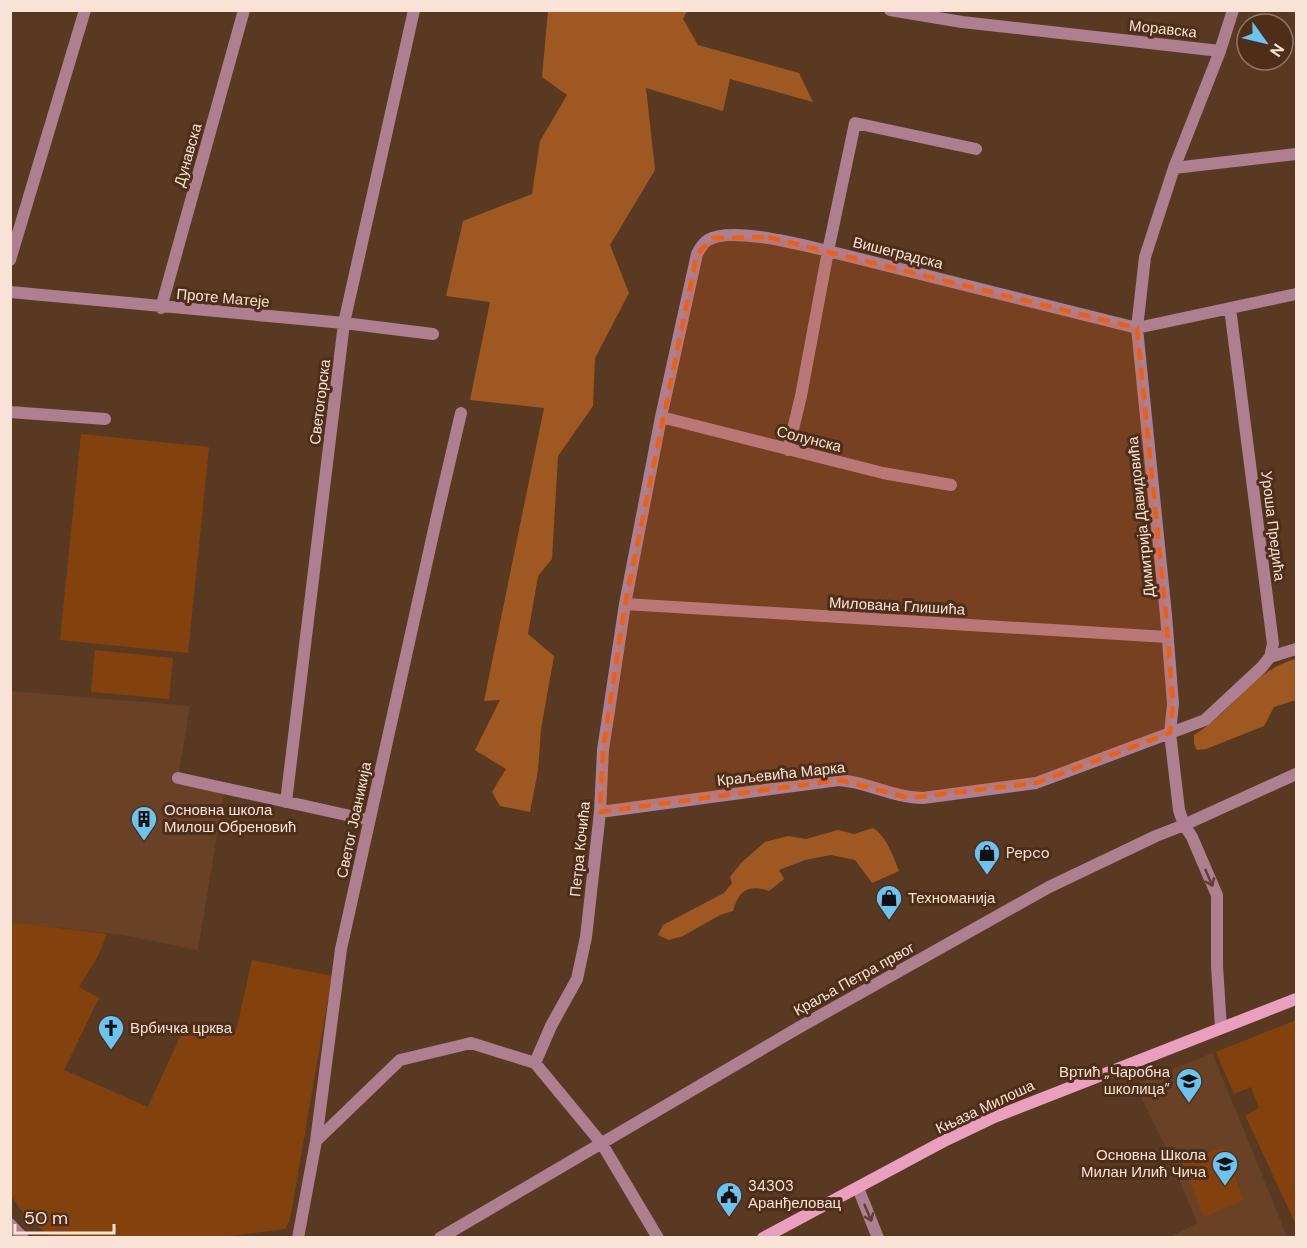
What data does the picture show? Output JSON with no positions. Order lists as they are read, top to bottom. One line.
{"streets":{"street":["Моравска","Дунавска","Вишеградска","Проте Матеје","Светогорска","Солунска","Димитрија Давидовића","Уроша Предића","Милована Глишића","Краљевића Марка","Светог Јоаникија","Петра Кочића","Краља Петра првог","Књаза Милоша"]},"crossings":[["Моравска","Димитрија Давидовића"],["Дунавска","Проте Матеје"],["Вишеградска","Димитрија Давидовића"],["Вишеградска","Петра Кочића"],["Проте Матеје","Светогорска"],["Солунска","Петра Кочића"],["Димитрија Давидовића","Милована Глишића"],["Димитрија Давидовића","Краљевића Марка"],["Димитрија Давидовића","Краља Петра првог"],["Димитрија Давидовића","Књаза Милоша"],["Милована Глишића","Петра Кочића"],["Краљевића Марка","Петра Кочића"]],"places":{"building":["Основна школа Милош Обреновић"],"shop":["Pepco","Техноманија"],"church":["Врбичка црква"],"school or university":["Вртић „Чаробна школица”","Основна Школа Милан Илић Чича"],"public building":["34303 Аранђеловац"]},"scale_bar":"50 m","north":"bottom right"}
